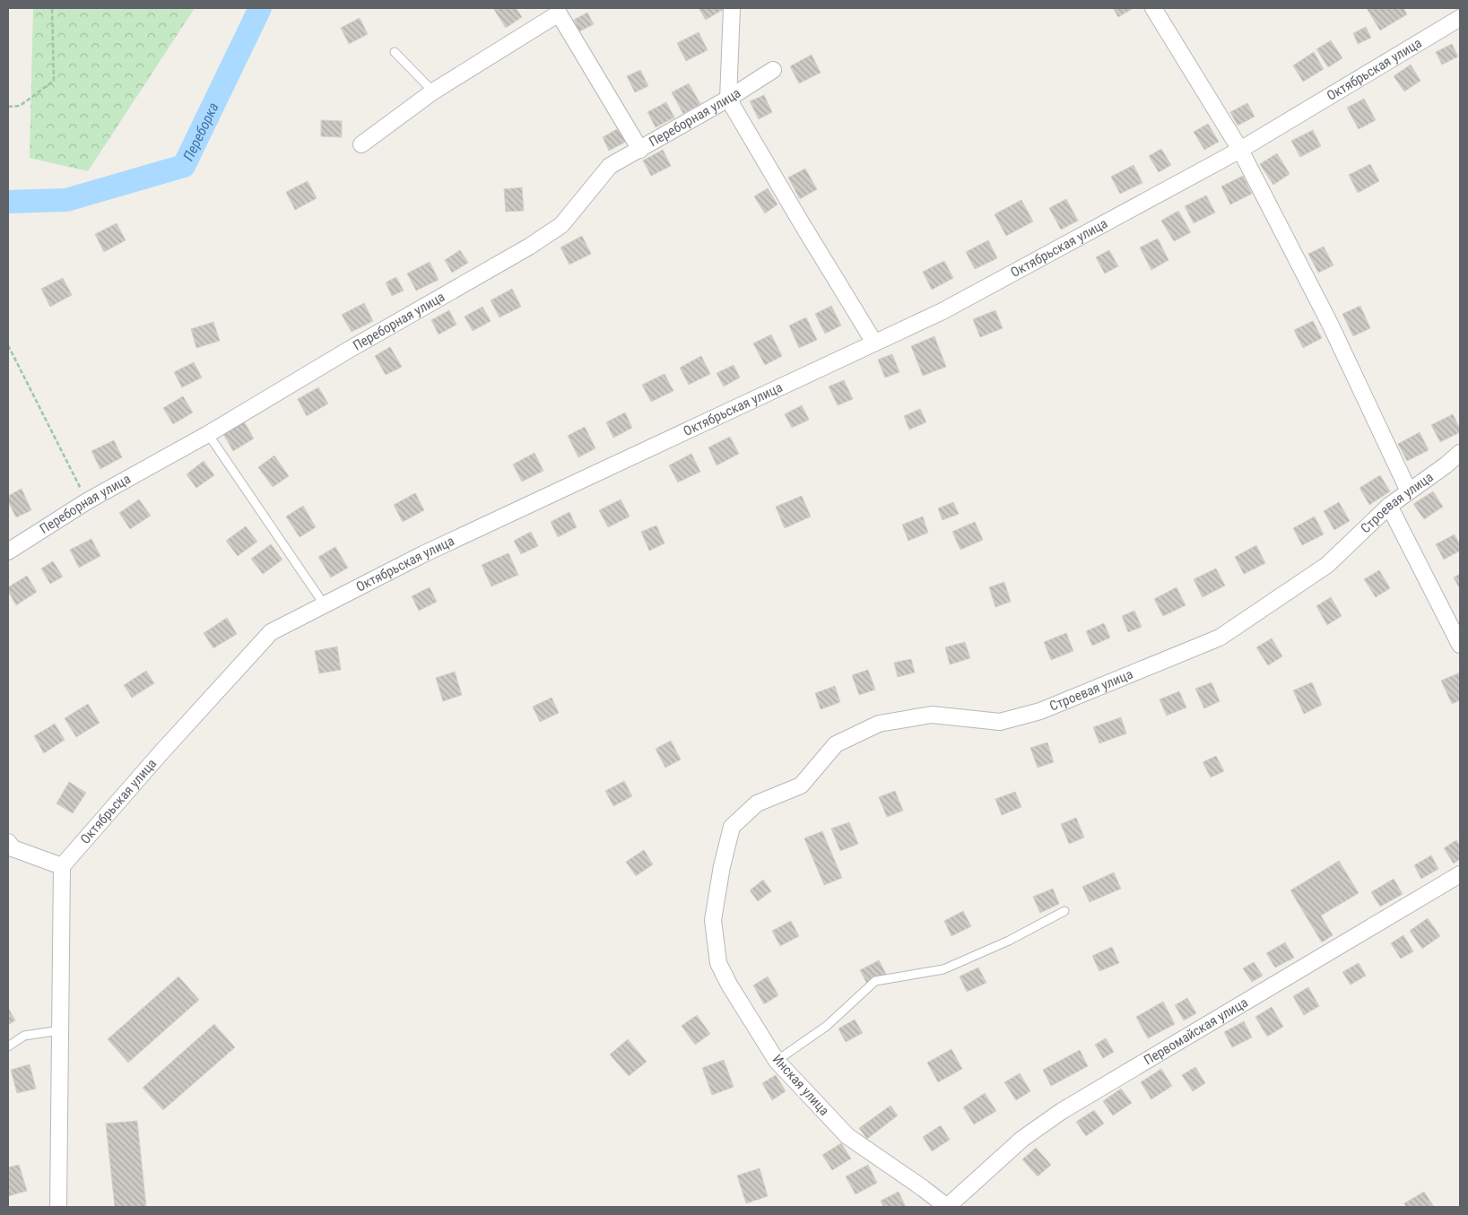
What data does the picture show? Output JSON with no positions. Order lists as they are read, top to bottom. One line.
{"streets":{"street":["Октябрьская улица","Переборная улица","Строевая улица","Первомайская улица","Инская улица"]},"crossings":[["Строевая улица","Инская улица"],["Первомайская улица","Инская улица"]],"water":["Переборка"]}
